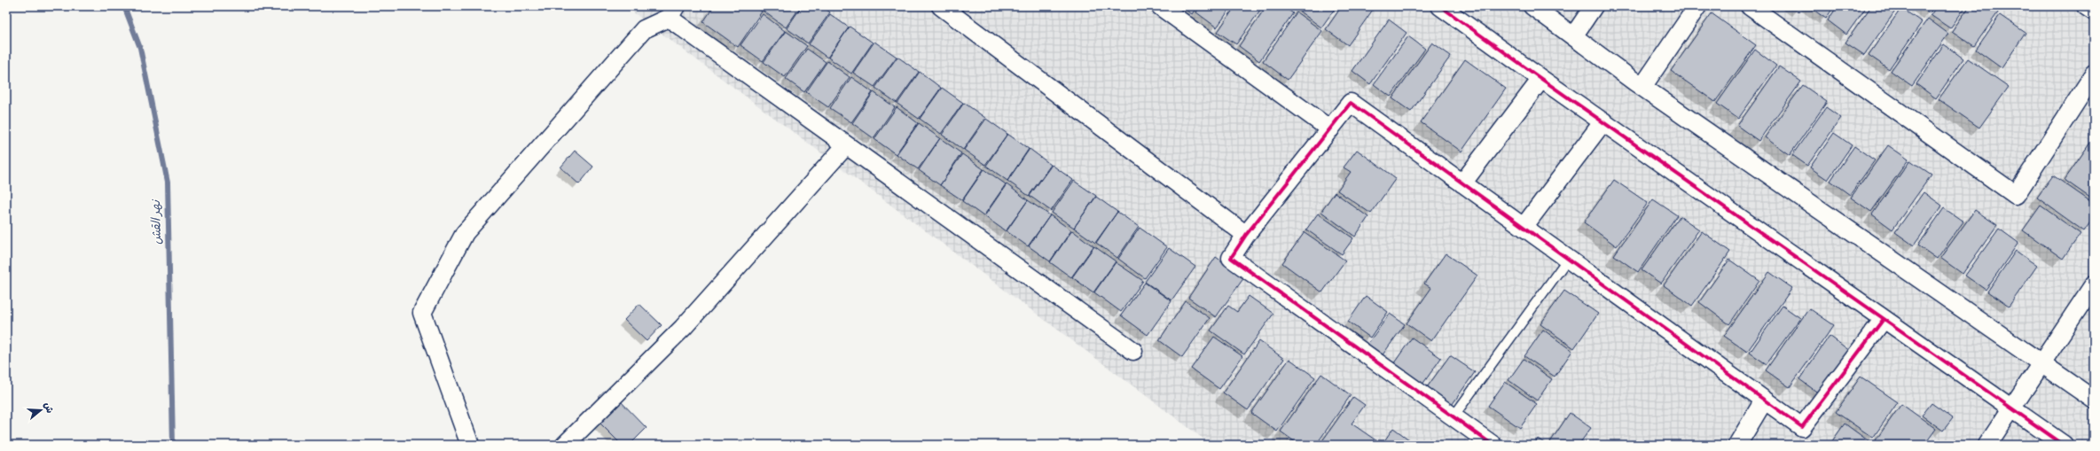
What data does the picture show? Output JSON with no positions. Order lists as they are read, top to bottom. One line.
{"water":["نهر القش"],"north":"right"}
